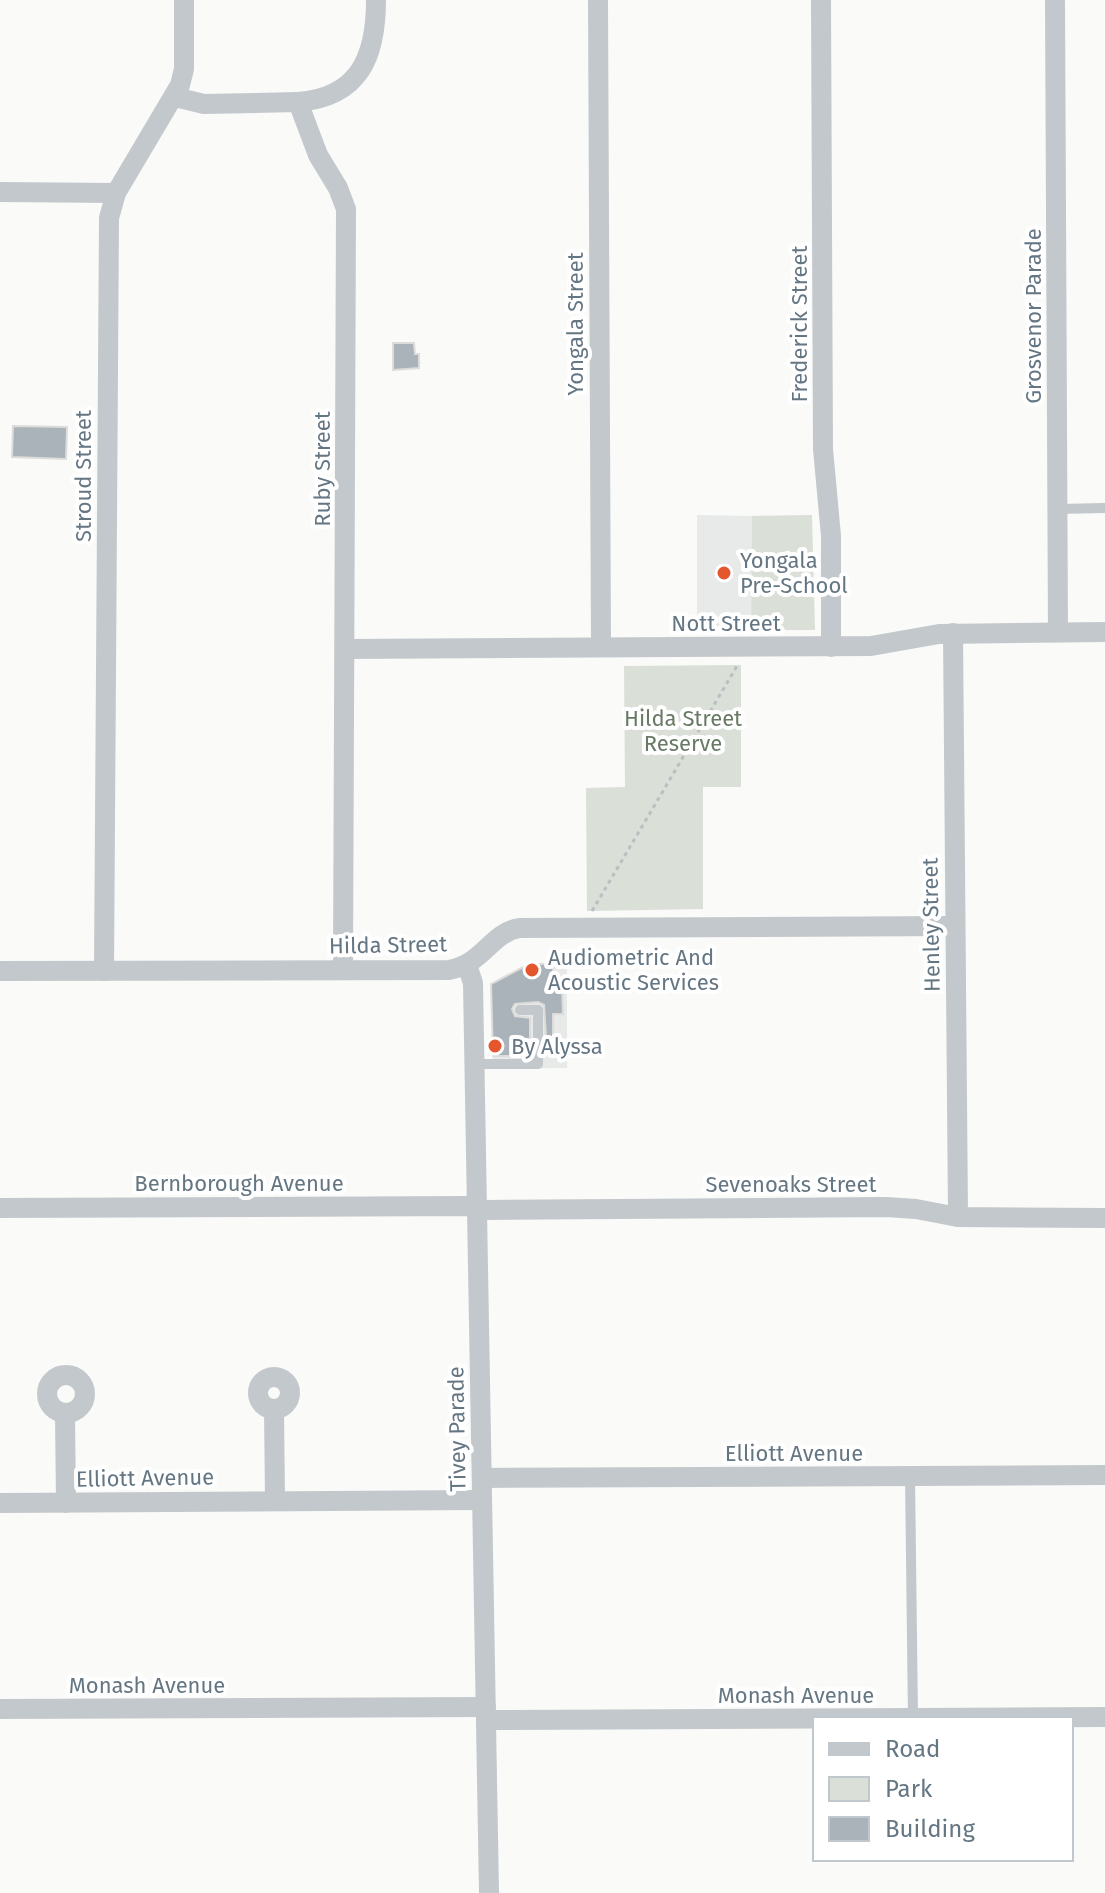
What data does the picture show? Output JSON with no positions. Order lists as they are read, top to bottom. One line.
{"streets":{"street":["Grosvenor Parade","Yongala Street","Frederick Street","Ruby Street","Stroud Street","Nott Street","Henley Street","Hilda Street","Bernborough Avenue","Sevenoaks Street","Tivey Parade","Elliott Avenue","Monash Avenue"]},"crossings":[["Grosvenor Parade","Nott Street"],["Yongala Street","Nott Street"],["Frederick Street","Nott Street"],["Ruby Street","Nott Street"],["Ruby Street","Hilda Street"],["Stroud Street","Hilda Street"],["Nott Street","Henley Street"],["Henley Street","Hilda Street"],["Henley Street","Sevenoaks Street"],["Hilda Street","Tivey Parade"],["Bernborough Avenue","Sevenoaks Street"],["Bernborough Avenue","Tivey Parade"],["Sevenoaks Street","Tivey Parade"],["Tivey Parade","Elliott Avenue"],["Tivey Parade","Monash Avenue"]],"parks":["Hilda Street Reserve"],"places":["Yongala Pre-School","Audiometric And Acoustic Services","By Alyssa"],"legend":["Road","Park","Building"]}
